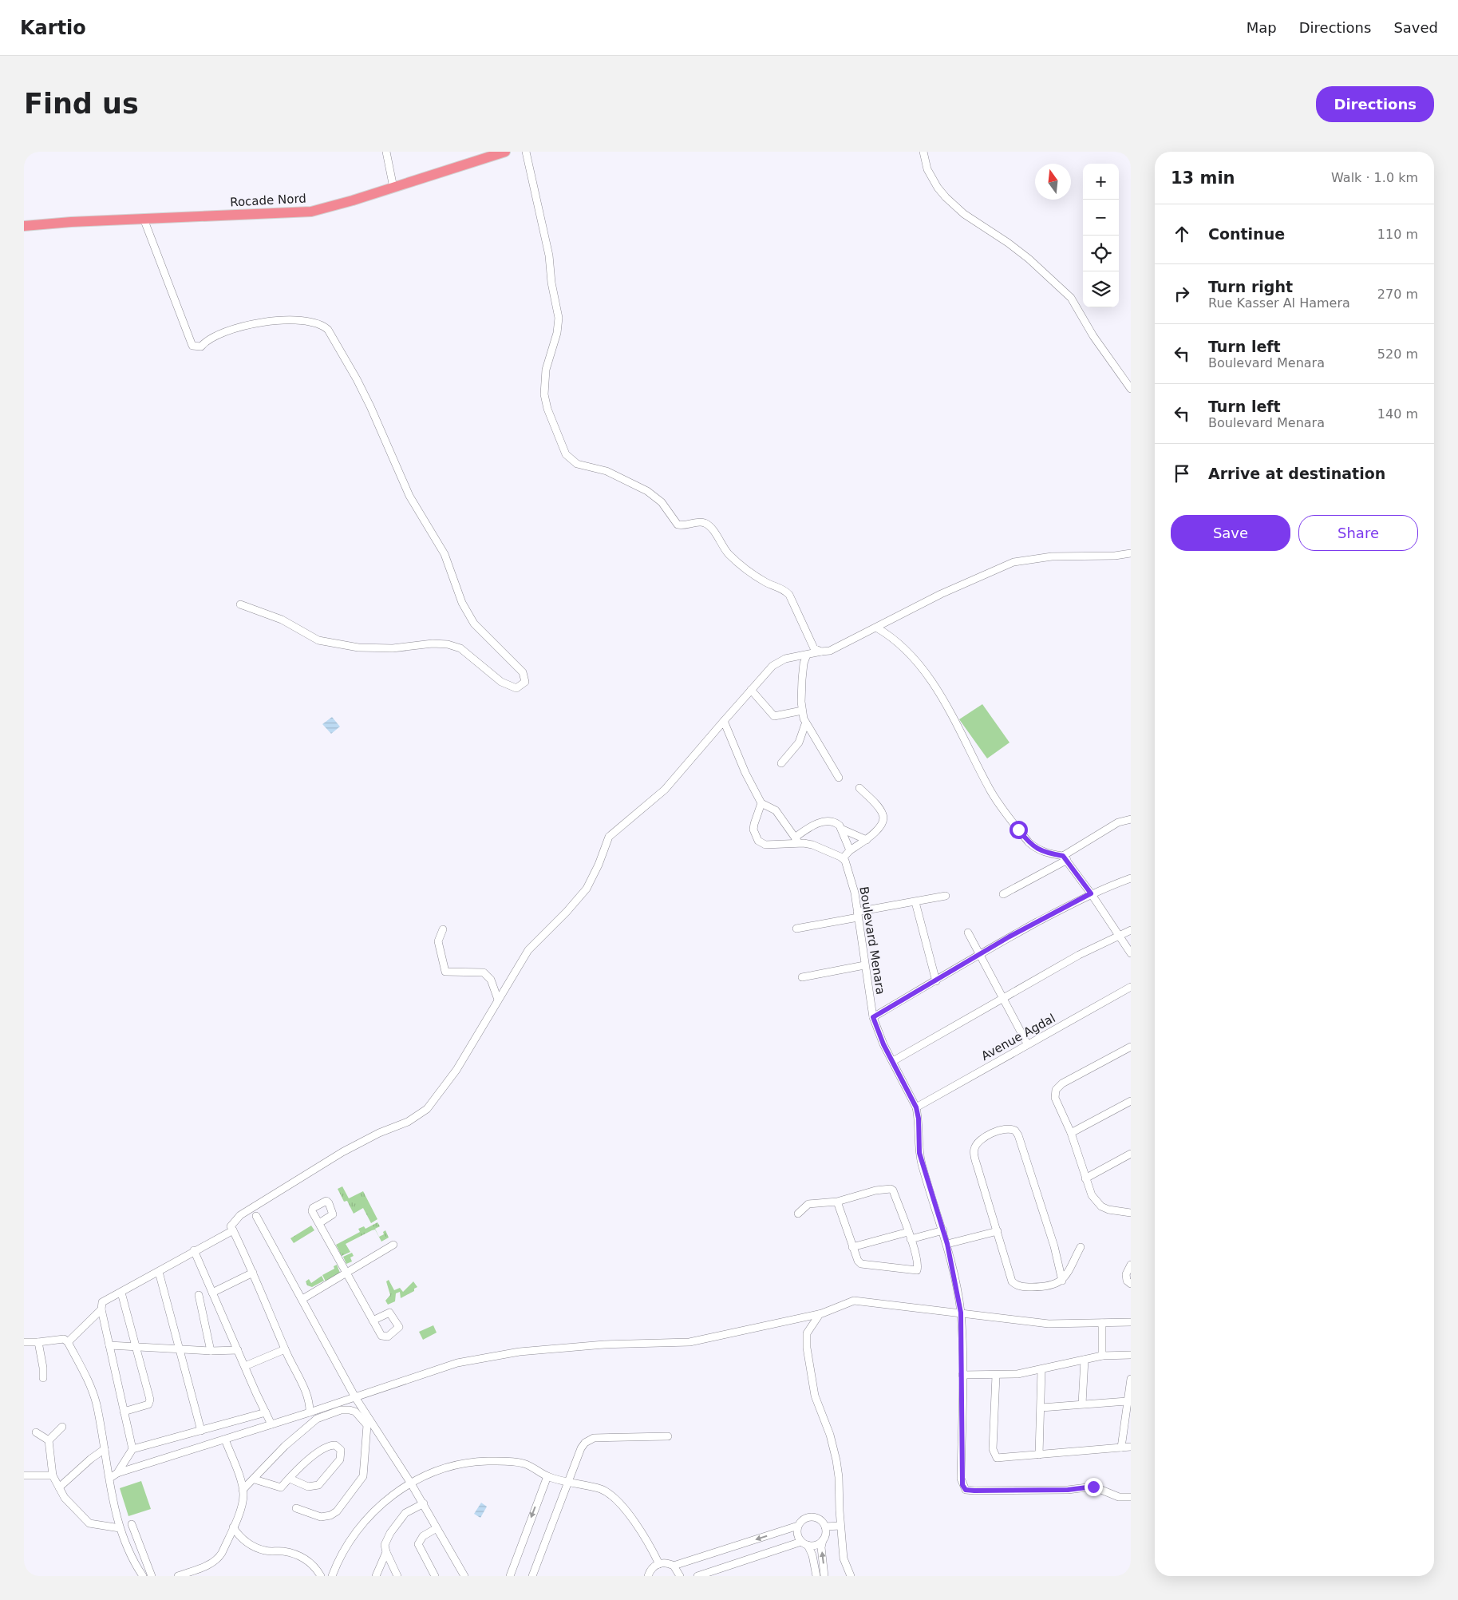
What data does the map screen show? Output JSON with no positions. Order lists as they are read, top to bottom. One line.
{"streets":{"highway":["Rocade Nord"],"street":["Boulevard Menara","Avenue Agdal"]},"crossings":[["Boulevard Menara","Avenue Agdal"]],"north":"top","page":{"header":"Kartio","nav":["Map","Directions","Saved"],"buttons":["Directions",["Save","Share"]],"title":"Find us","heading":["13 min","Walk · 1.0 km"],"map_buttons":["+","−"],"list":[["Continue","110 m"],["Turn right","Rue Kasser Al Hamera","270 m"],["Turn left","Boulevard Menara","520 m"],["Turn left","Boulevard Menara","140 m"],"Arrive at destination"]}}
